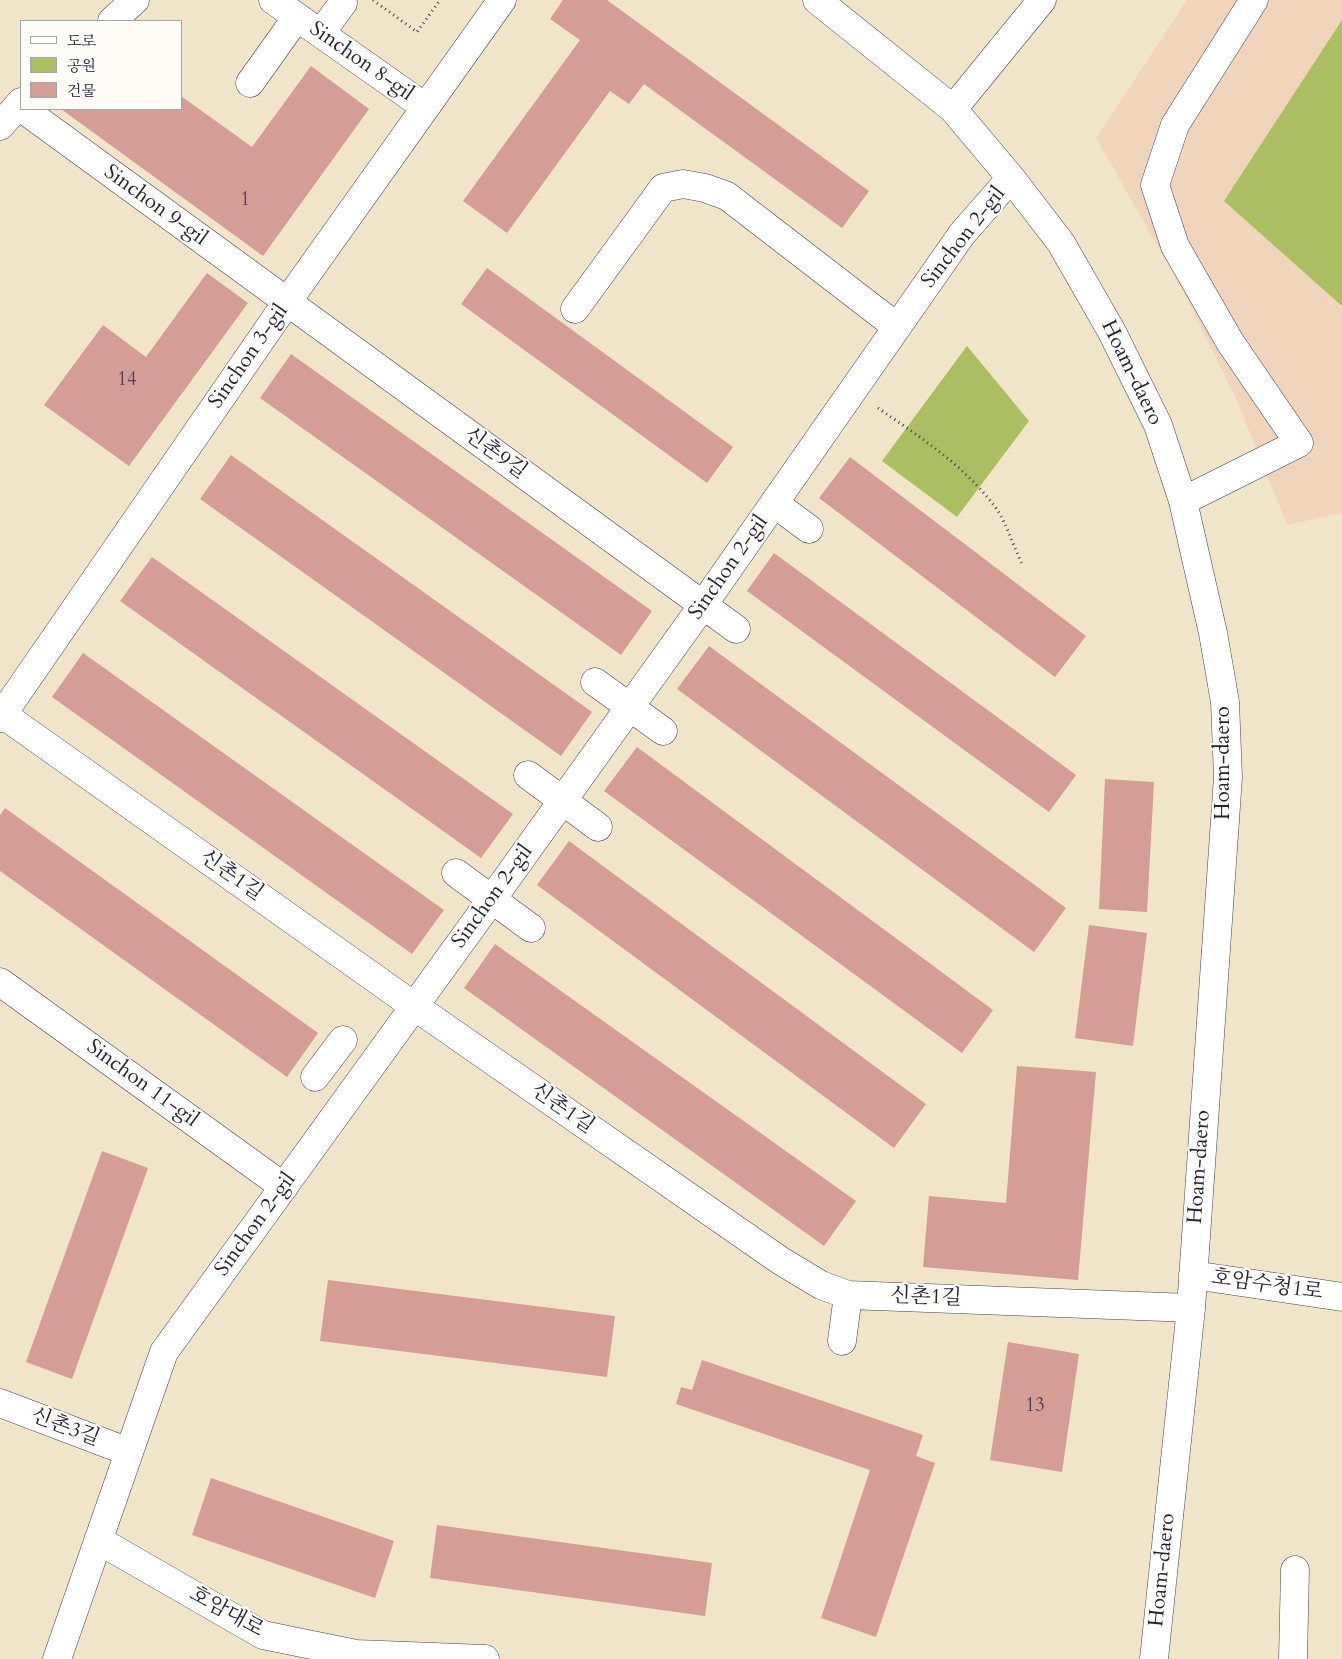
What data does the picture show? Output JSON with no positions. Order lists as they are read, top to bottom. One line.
{"streets":{"street":["Sinchon 8-gil","Sinchon 9-gil","Sinchon 2-gil","Sinchon 3-gil","Hoam-daero","신촌9길","신촌1길","Sinchon 11-gil","호암수청1로","신촌3길","호암대로"]},"crossings":[["Sinchon 8-gil","Sinchon 3-gil"],["Sinchon 9-gil","Sinchon 3-gil"],["Sinchon 9-gil","신촌9길"],["Sinchon 2-gil","Hoam-daero"],["Sinchon 2-gil","신촌9길"],["Sinchon 2-gil","신촌1길"],["Sinchon 2-gil","Sinchon 11-gil"],["Sinchon 2-gil","신촌3길"],["Sinchon 2-gil","호암대로"],["Sinchon 3-gil","신촌9길"],["Sinchon 3-gil","신촌1길"],["Hoam-daero","신촌1길"],["Hoam-daero","호암수청1로"]],"house_numbers":["1","14","13"],"legend":["도로","공원","건물"]}
